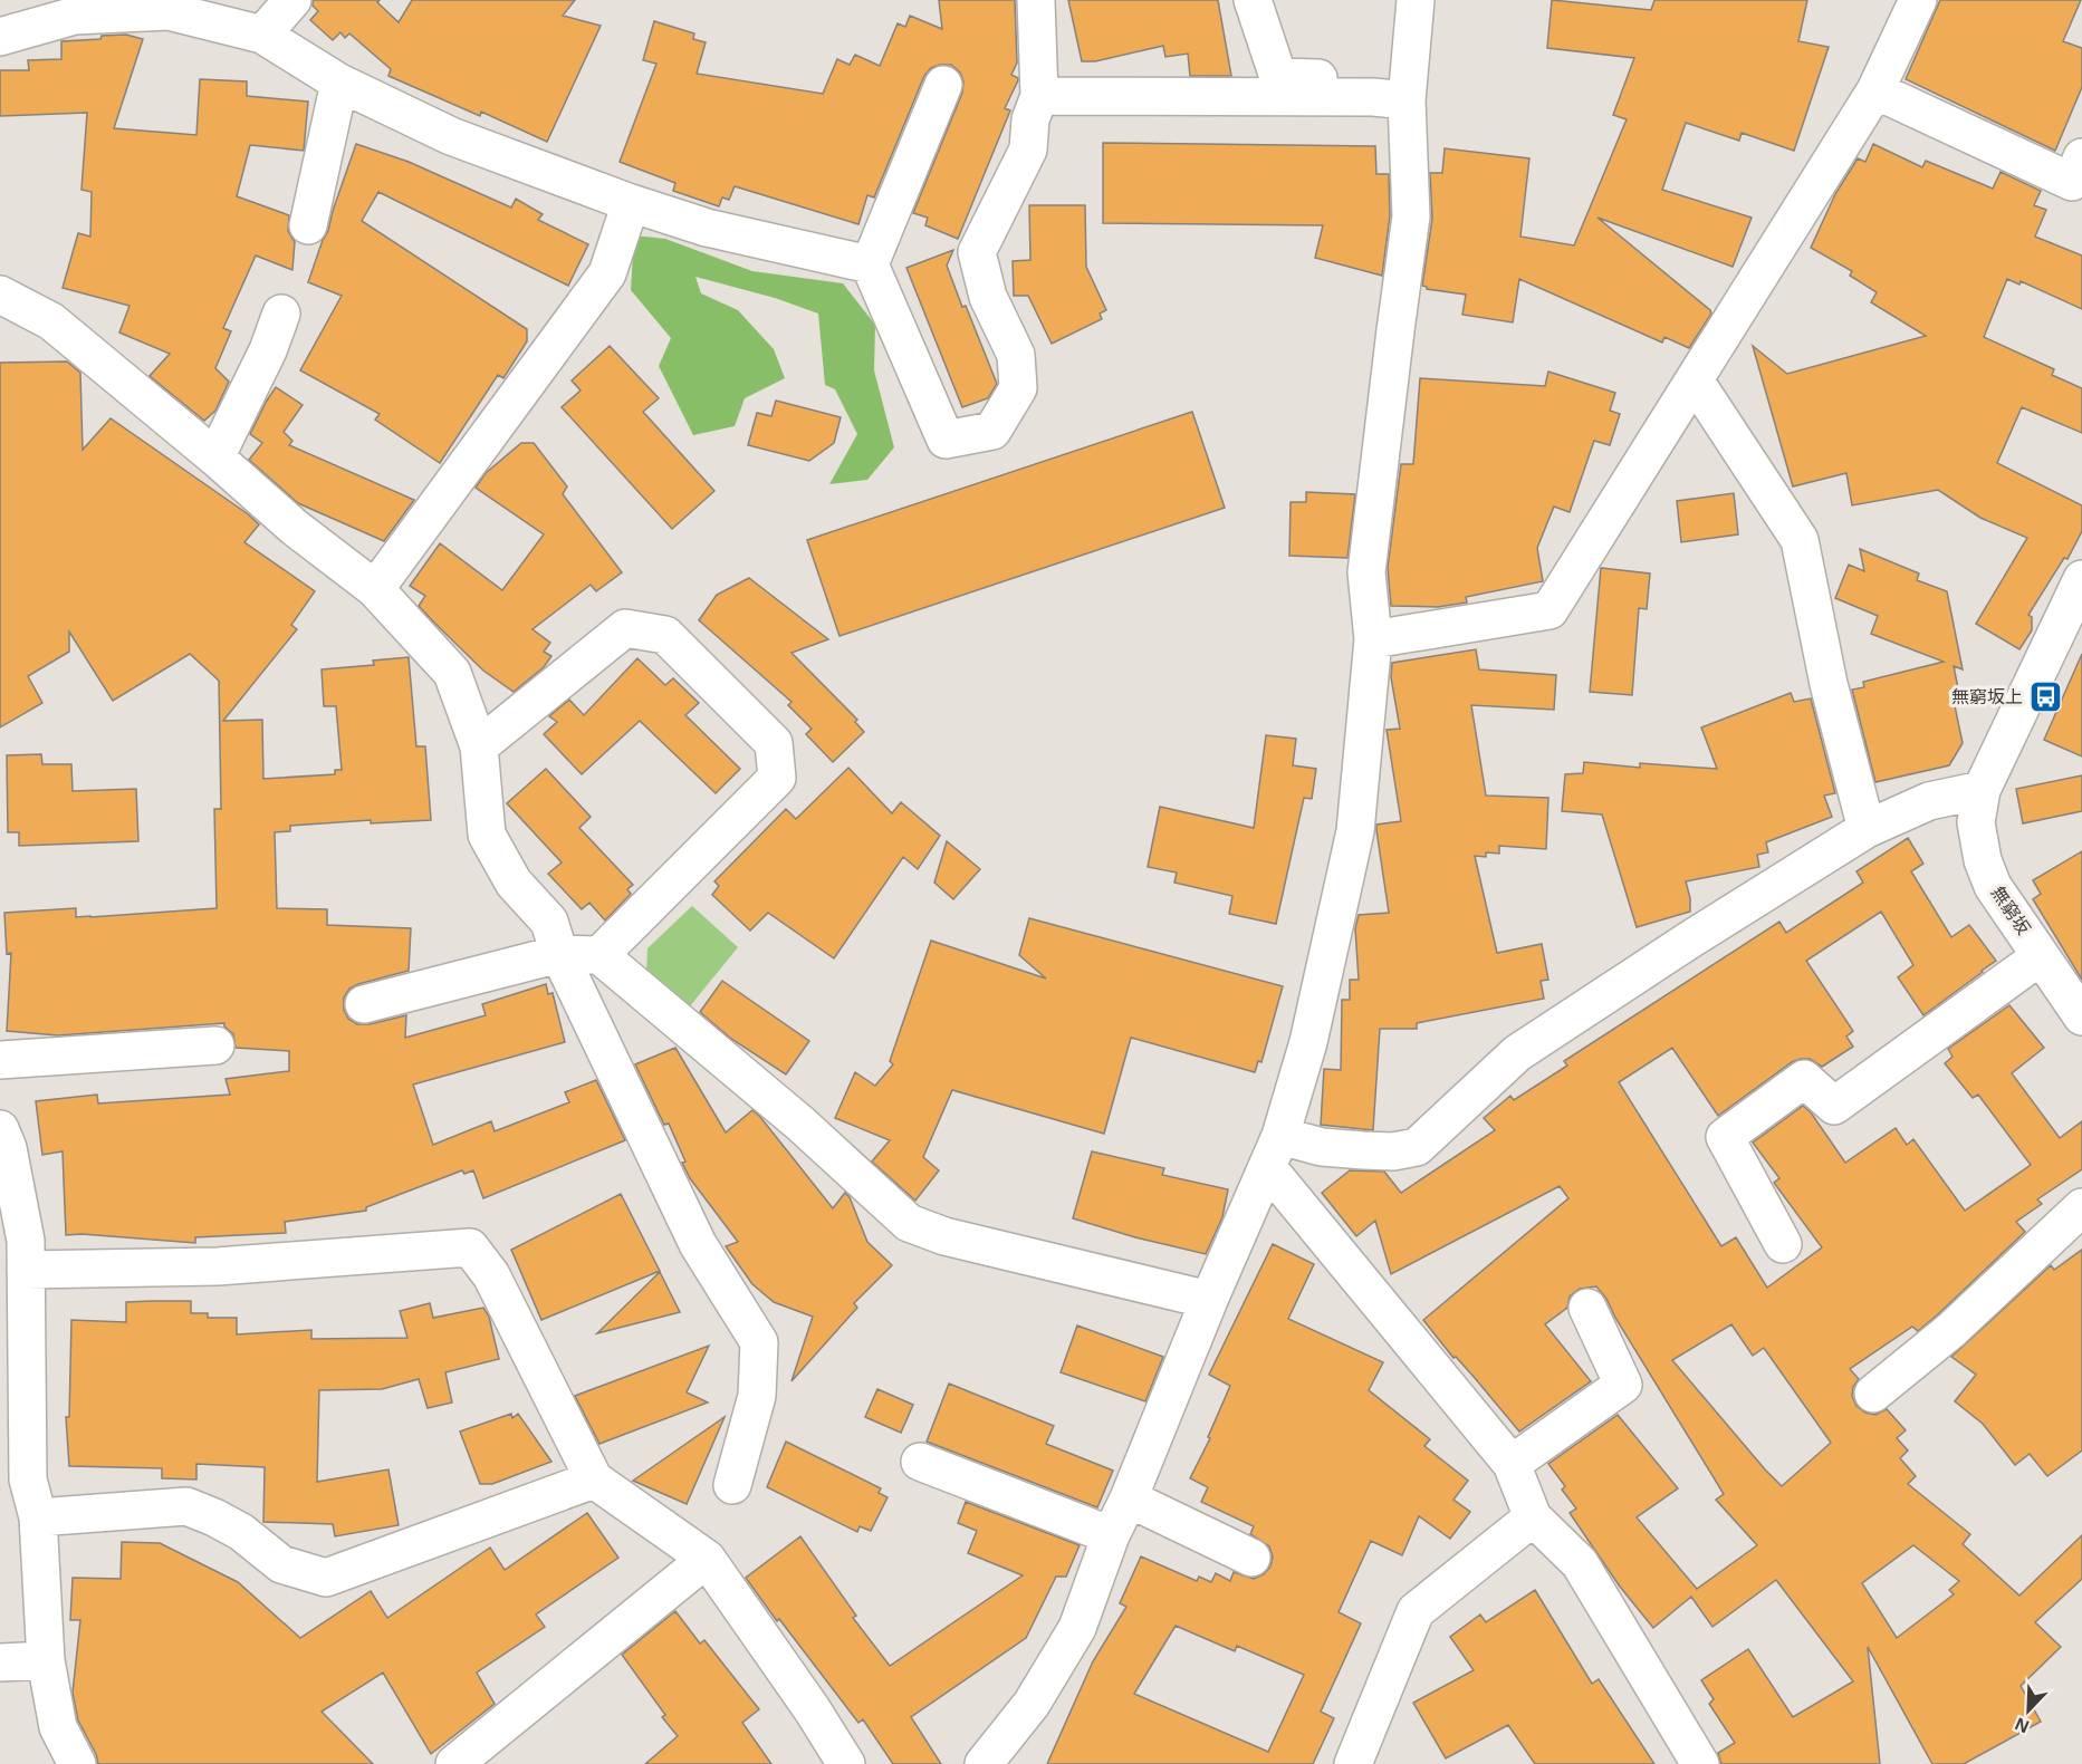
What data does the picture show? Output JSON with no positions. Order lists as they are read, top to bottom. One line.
{"streets":{"street":["無窮坂"]},"places":{"bus stop":["無窮坂上"]},"north":"bottom left"}
